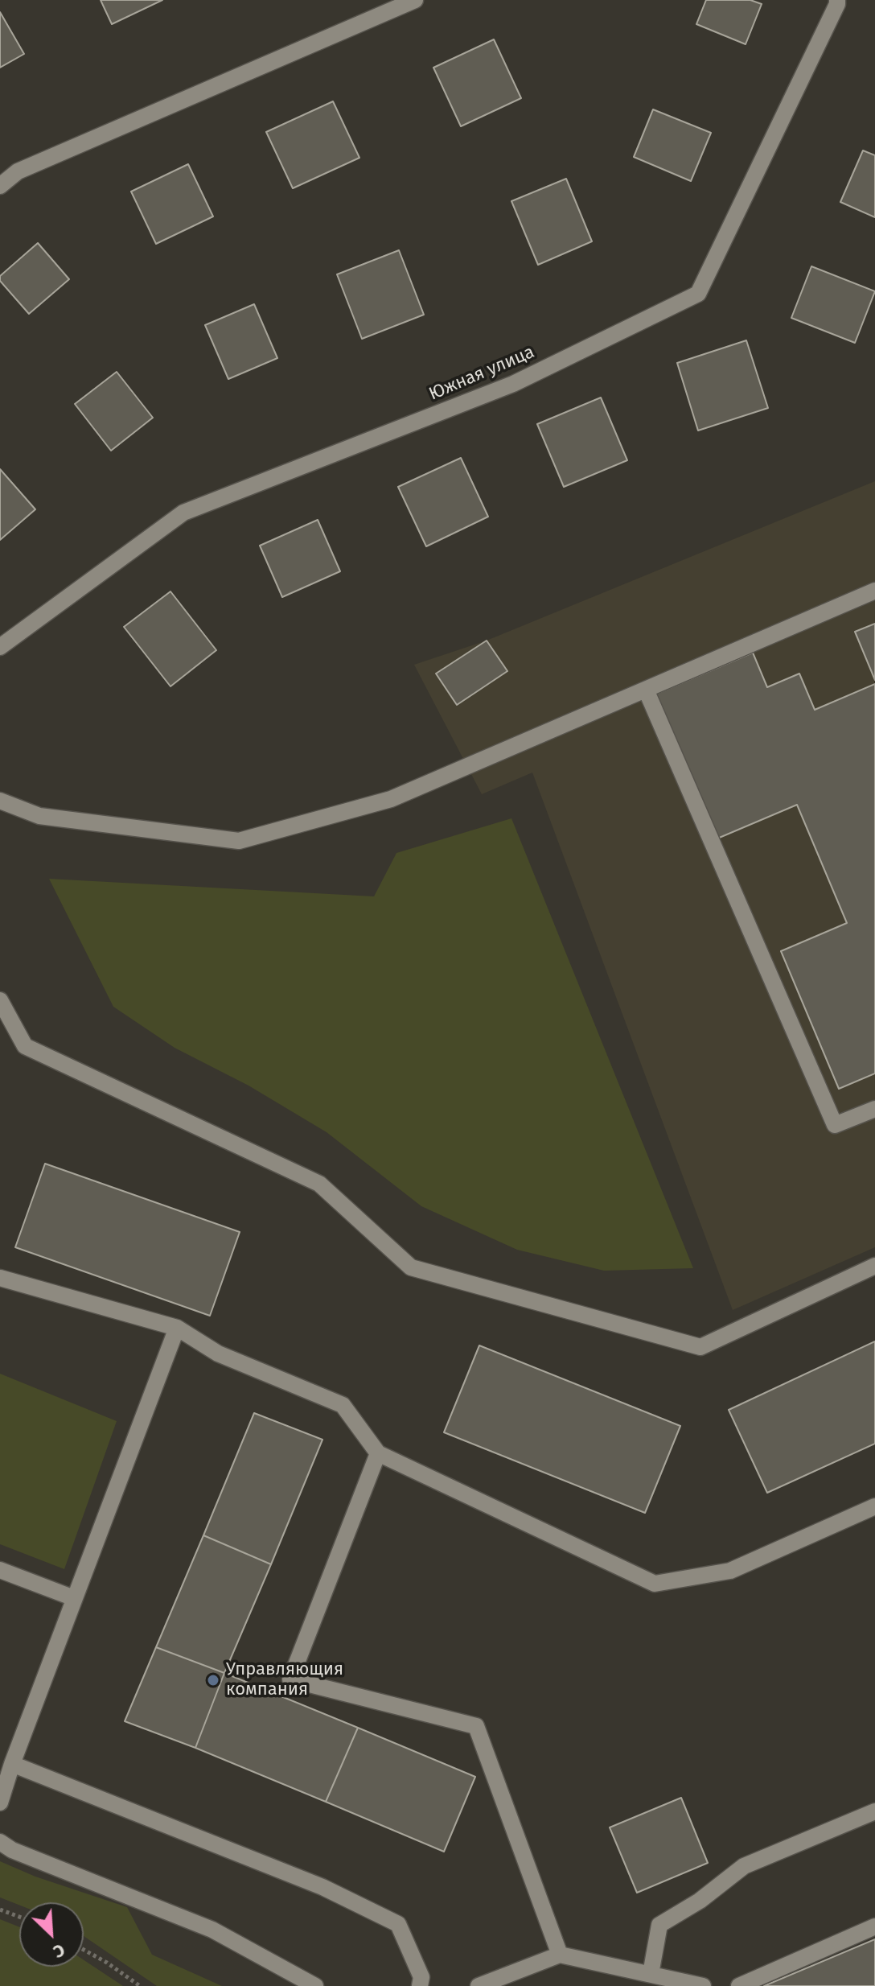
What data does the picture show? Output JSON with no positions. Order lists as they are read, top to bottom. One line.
{"streets":{"street":["Южная улица"]},"places":["Управляющия компания"],"north":"bottom right"}
